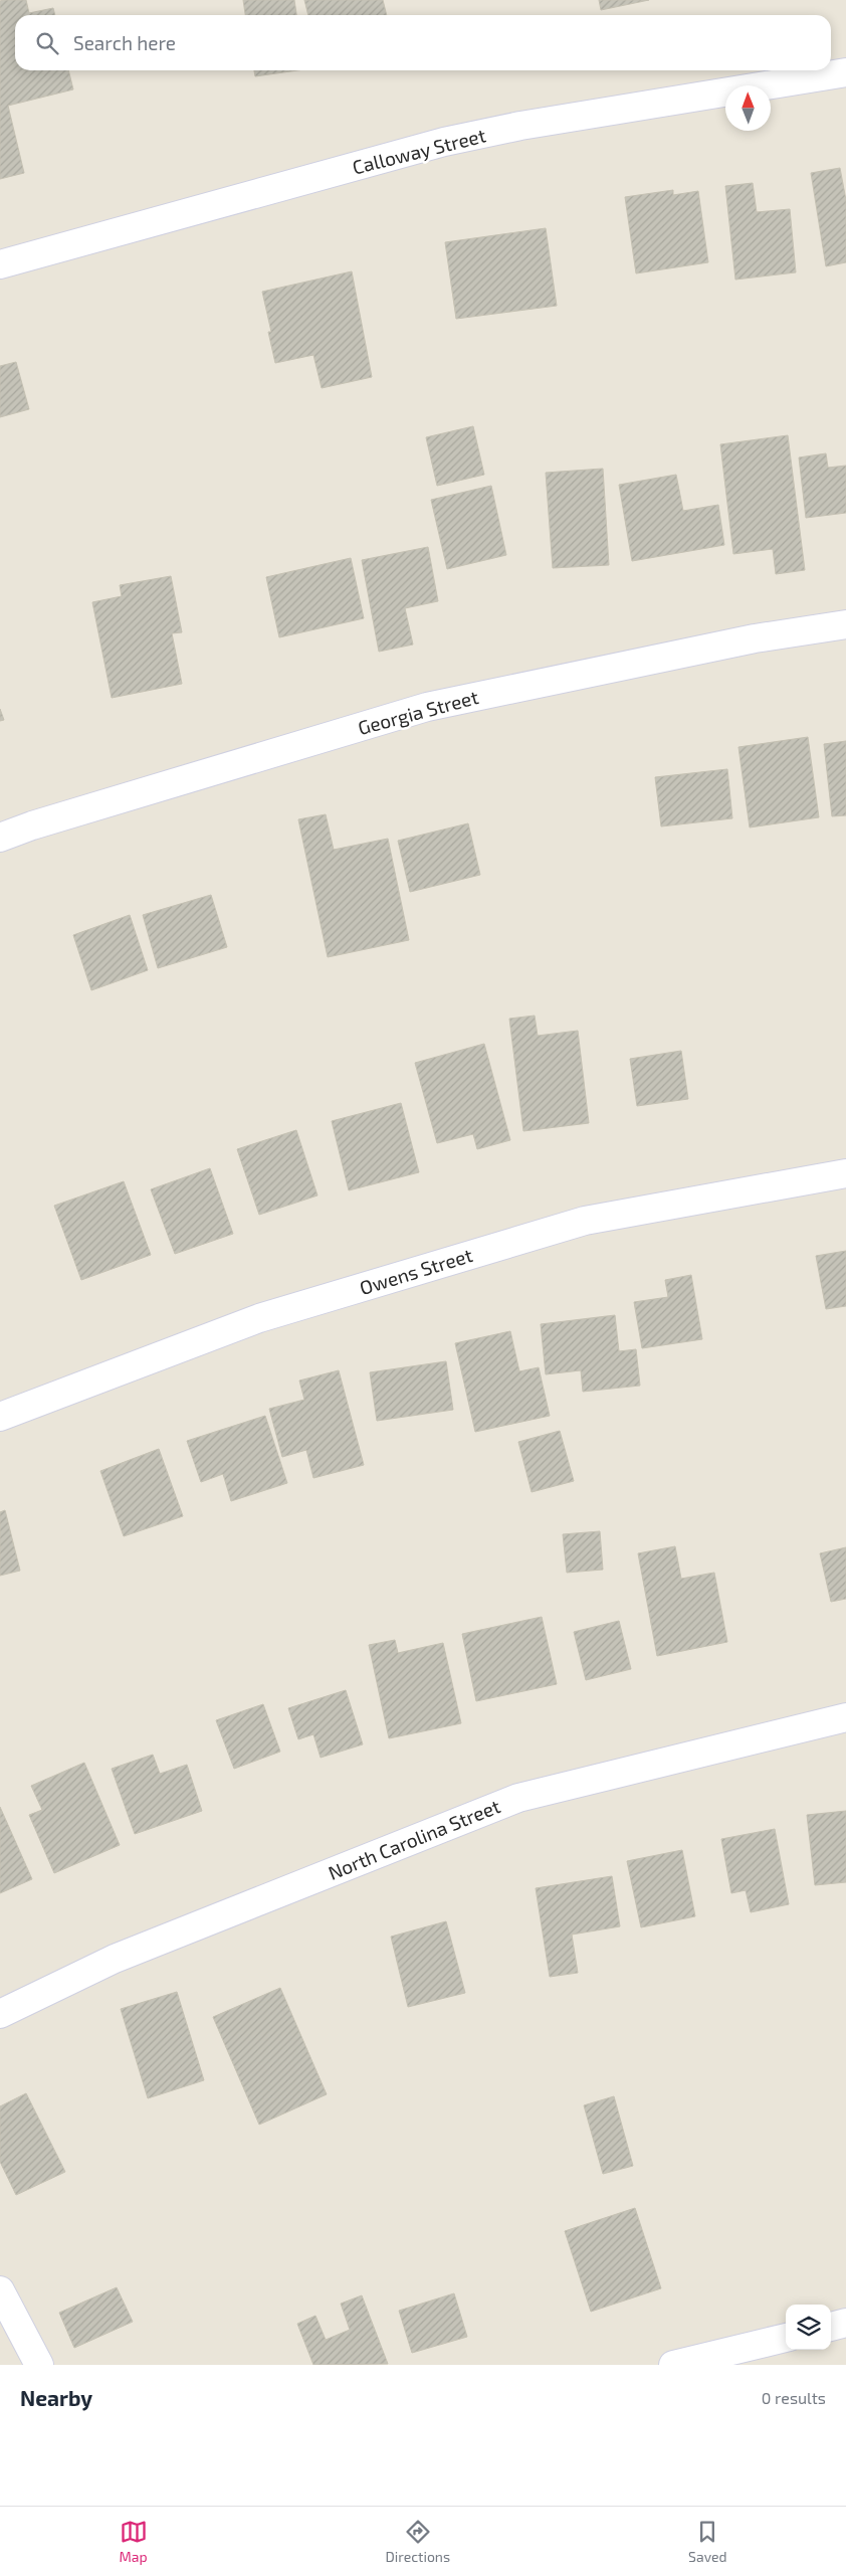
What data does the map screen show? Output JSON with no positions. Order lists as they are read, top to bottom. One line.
{"streets":{"street":["Calloway Street","Georgia Street","Owens Street","North Carolina Street"]},"north":"top","page":{"search":"Search here","heading":["Nearby","0 results"],"nav":["Map","Directions","Saved"]}}
